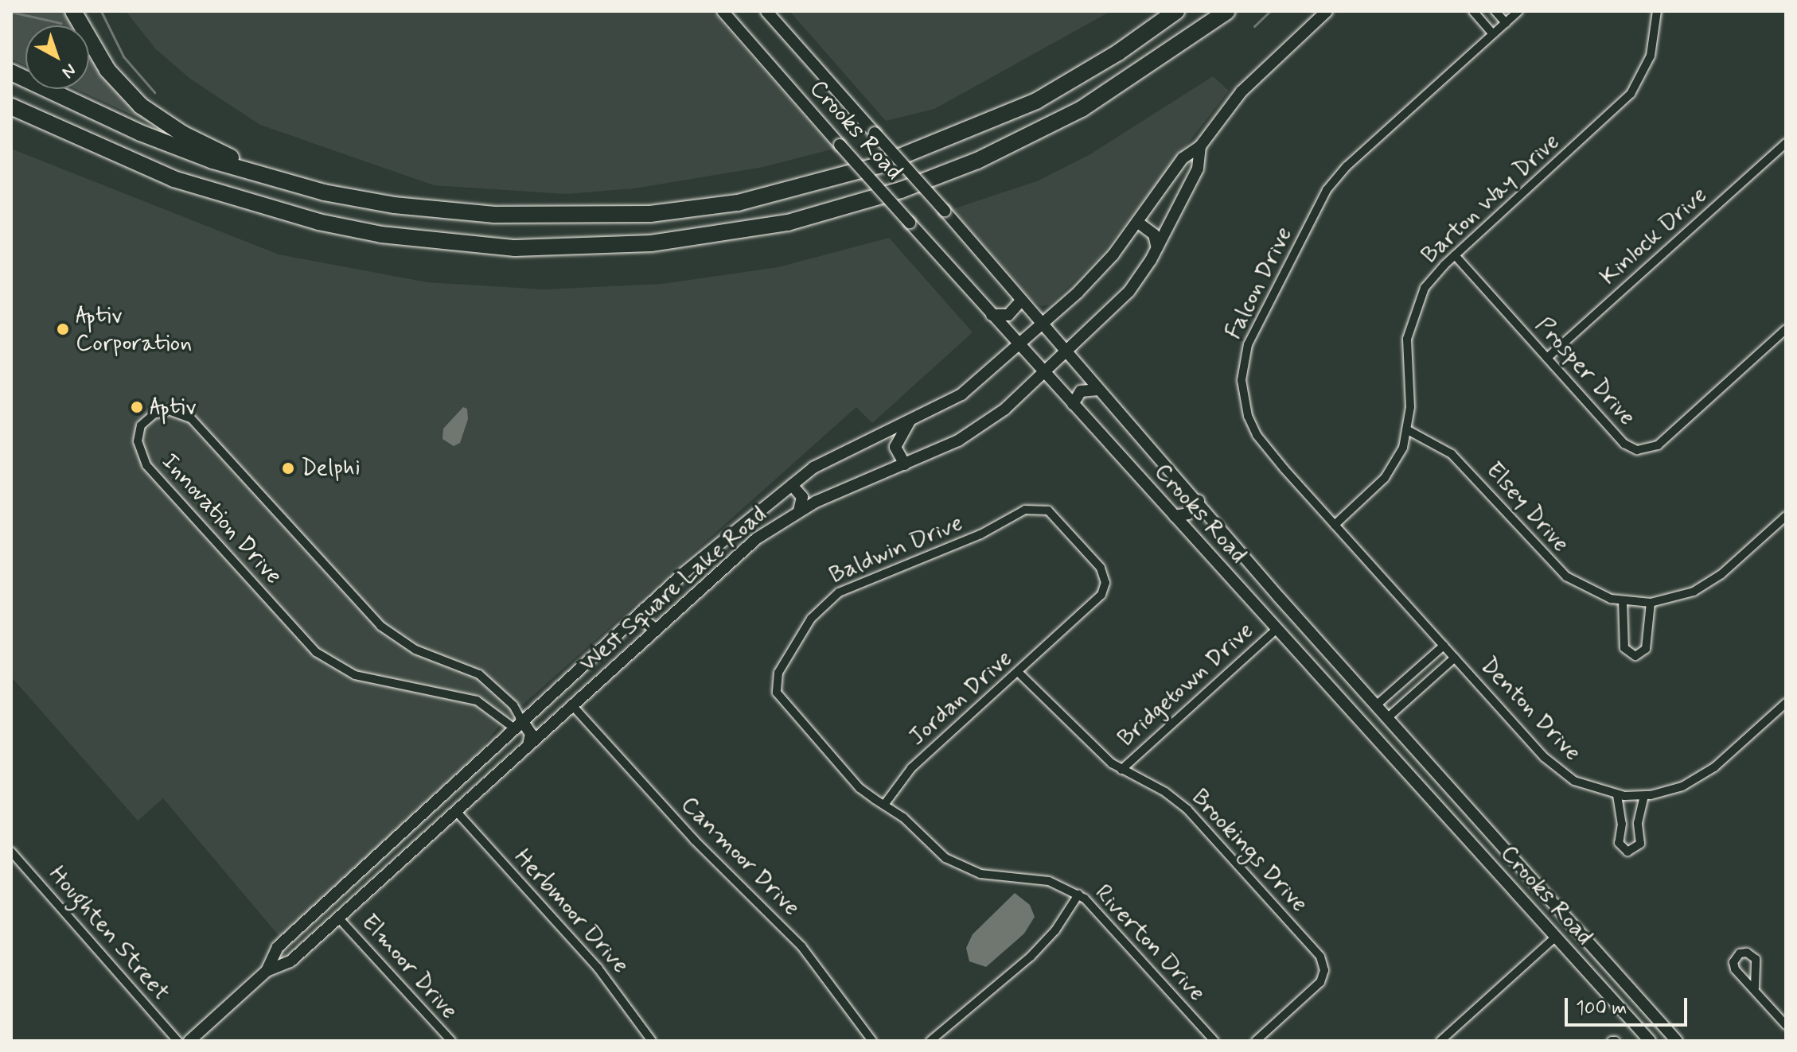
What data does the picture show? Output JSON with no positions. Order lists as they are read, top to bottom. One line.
{"streets":{"main road":["Crooks Road","West Square Lake Road"],"street":["Barton Way Drive","Kinlock Drive","Falcon Drive","Prosper Drive","Elsey Drive","Innovation Drive","Baldwin Drive","Bridgetown Drive","Jordan Drive","Denton Drive","Brookings Drive","Canmoor Drive","Herbmoor Drive","Houghten Street","Riverton Drive","Elmoor Drive"]},"crossings":[["Crooks Road","West Square Lake Road"],["Crooks Road","Bridgetown Drive"],["Barton Way Drive","Falcon Drive"],["Barton Way Drive","Prosper Drive"],["Barton Way Drive","Elsey Drive"],["Kinlock Drive","Prosper Drive"],["Falcon Drive","Denton Drive"],["Innovation Drive","West Square Lake Road"],["Baldwin Drive","Jordan Drive"],["Baldwin Drive","Riverton Drive"],["West Square Lake Road","Canmoor Drive"],["West Square Lake Road","Herbmoor Drive"],["West Square Lake Road","Elmoor Drive"],["Bridgetown Drive","Brookings Drive"],["Jordan Drive","Brookings Drive"],["Jordan Drive","Riverton Drive"]],"places":["Aptiv Corporation","Aptiv","Delphi"],"scale_bar":"100 m","north":"bottom right"}
